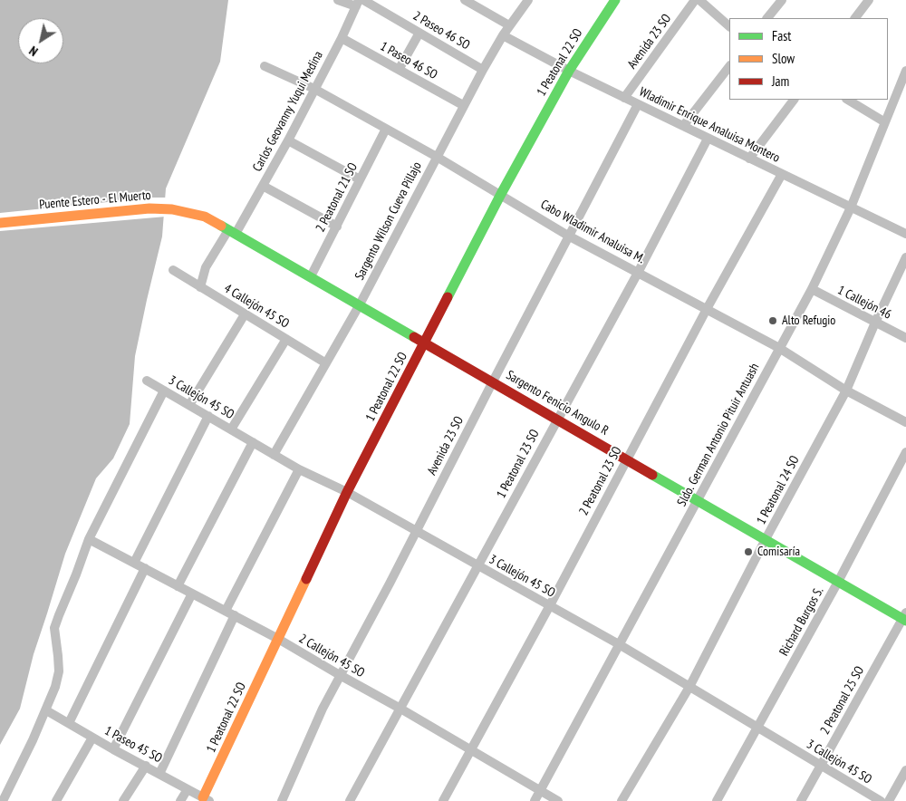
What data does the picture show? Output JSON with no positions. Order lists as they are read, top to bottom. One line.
{"streets":{"street":["2 Paseo 46 SO","Avenida 23 SO","1 Paseo 46 SO","1 Peatonal 22 SO","Carlos Geovanny Yuqui Medina","Wladimir Enrique Analuisa Montero","2 Peatonal 21 SO","Puente Estero - El Muerto","Sargento Wilson Cueva Pillajo","Cabo Wladimir Analuisa M.","1 Callejón 46","4 Callejón 45 SO","3 Callejón 45 SO","Sargento Fenicio Angulo R","Sldo. German Antonio Pituir Antuash","1 Peatonal 23 SO","2 Peatonal 23 SO","1 Peatonal 24 SO","Richard Burgos S.","2 Callejón 45 SO","2 Peatonal 25 SO","1 Paseo 45 SO"]},"crossings":[["2 Paseo 46 SO","Sargento Wilson Cueva Pillajo"],["Avenida 23 SO","Wladimir Enrique Analuisa Montero"],["Avenida 23 SO","Cabo Wladimir Analuisa M."],["Avenida 23 SO","3 Callejón 45 SO"],["Avenida 23 SO","Sargento Fenicio Angulo R"],["Avenida 23 SO","2 Callejón 45 SO"],["1 Paseo 46 SO","Carlos Geovanny Yuqui Medina"],["1 Paseo 46 SO","Sargento Wilson Cueva Pillajo"],["1 Peatonal 22 SO","Wladimir Enrique Analuisa Montero"],["1 Peatonal 22 SO","Cabo Wladimir Analuisa M."],["1 Peatonal 22 SO","3 Callejón 45 SO"],["1 Peatonal 22 SO","Sargento Fenicio Angulo R"],["1 Peatonal 22 SO","2 Callejón 45 SO"],["1 Peatonal 22 SO","1 Paseo 45 SO"],["Carlos Geovanny Yuqui Medina","Cabo Wladimir Analuisa M."],["Carlos Geovanny Yuqui Medina","4 Callejón 45 SO"],["Carlos Geovanny Yuqui Medina","Sargento Fenicio Angulo R"],["Wladimir Enrique Analuisa Montero","Sargento Wilson Cueva Pillajo"],["Wladimir Enrique Analuisa Montero","Sldo. German Antonio Pituir Antuash"],["Wladimir Enrique Analuisa Montero","1 Peatonal 23 SO"],["Wladimir Enrique Analuisa Montero","2 Peatonal 23 SO"],["2 Peatonal 21 SO","Cabo Wladimir Analuisa M."],["2 Peatonal 21 SO","Sargento Fenicio Angulo R"],["Puente Estero - El Muerto","Sargento Fenicio Angulo R"],["Sargento Wilson Cueva Pillajo","Cabo Wladimir Analuisa M."],["Sargento Wilson Cueva Pillajo","4 Callejón 45 SO"],["Sargento Wilson Cueva Pillajo","3 Callejón 45 SO"],["Sargento Wilson Cueva Pillajo","Sargento Fenicio Angulo R"],["Cabo Wladimir Analuisa M.","Sldo. German Antonio Pituir Antuash"],["Cabo Wladimir Analuisa M.","1 Peatonal 23 SO"],["Cabo Wladimir Analuisa M.","2 Peatonal 23 SO"],["Cabo Wladimir Analuisa M.","1 Peatonal 24 SO"],["1 Callejón 46","Sldo. German Antonio Pituir Antuash"],["1 Callejón 46","1 Peatonal 24 SO"],["3 Callejón 45 SO","Sldo. German Antonio Pituir Antuash"],["3 Callejón 45 SO","1 Peatonal 23 SO"],["3 Callejón 45 SO","2 Peatonal 23 SO"],["3 Callejón 45 SO","1 Peatonal 24 SO"],["3 Callejón 45 SO","Richard Burgos S."],["3 Callejón 45 SO","2 Peatonal 25 SO"],["Sargento Fenicio Angulo R","Sldo. German Antonio Pituir Antuash"],["Sargento Fenicio Angulo R","1 Peatonal 23 SO"],["Sargento Fenicio Angulo R","2 Peatonal 23 SO"],["Sargento Fenicio Angulo R","1 Peatonal 24 SO"],["Sargento Fenicio Angulo R","Richard Burgos S."],["Sargento Fenicio Angulo R","2 Peatonal 25 SO"],["Sldo. German Antonio Pituir Antuash","2 Callejón 45 SO"],["1 Peatonal 23 SO","2 Callejón 45 SO"],["2 Peatonal 23 SO","2 Callejón 45 SO"]],"places":["Alto Refugio","Comisaría"],"legend":["Fast","Slow","Jam"],"north":"bottom left"}
